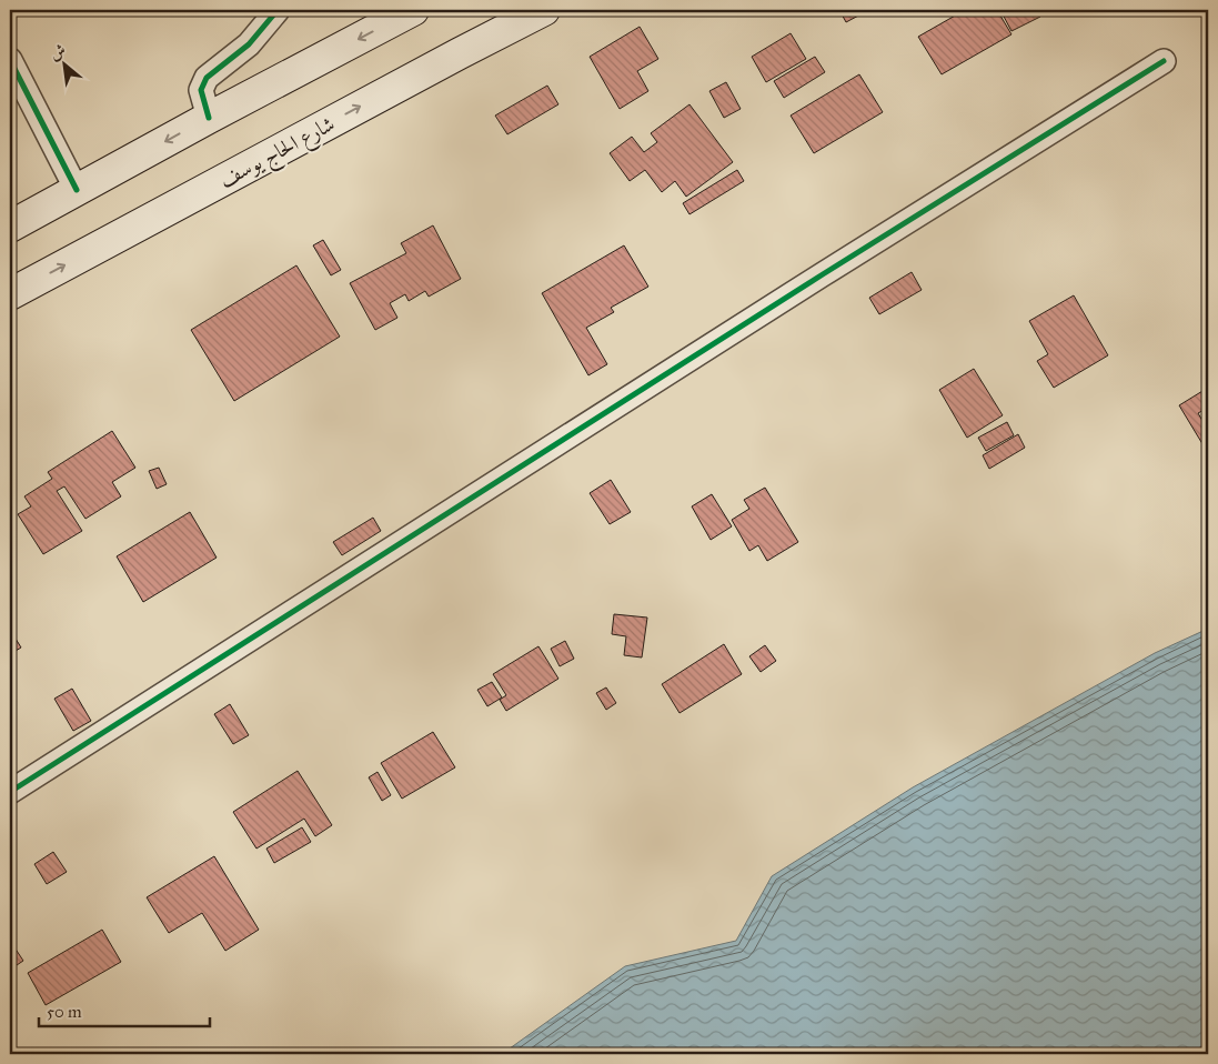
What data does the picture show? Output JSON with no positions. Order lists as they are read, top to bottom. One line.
{"streets":{"main road":["شارع الحاج يوسف"]},"scale_bar":"50 m","north":"top left"}
